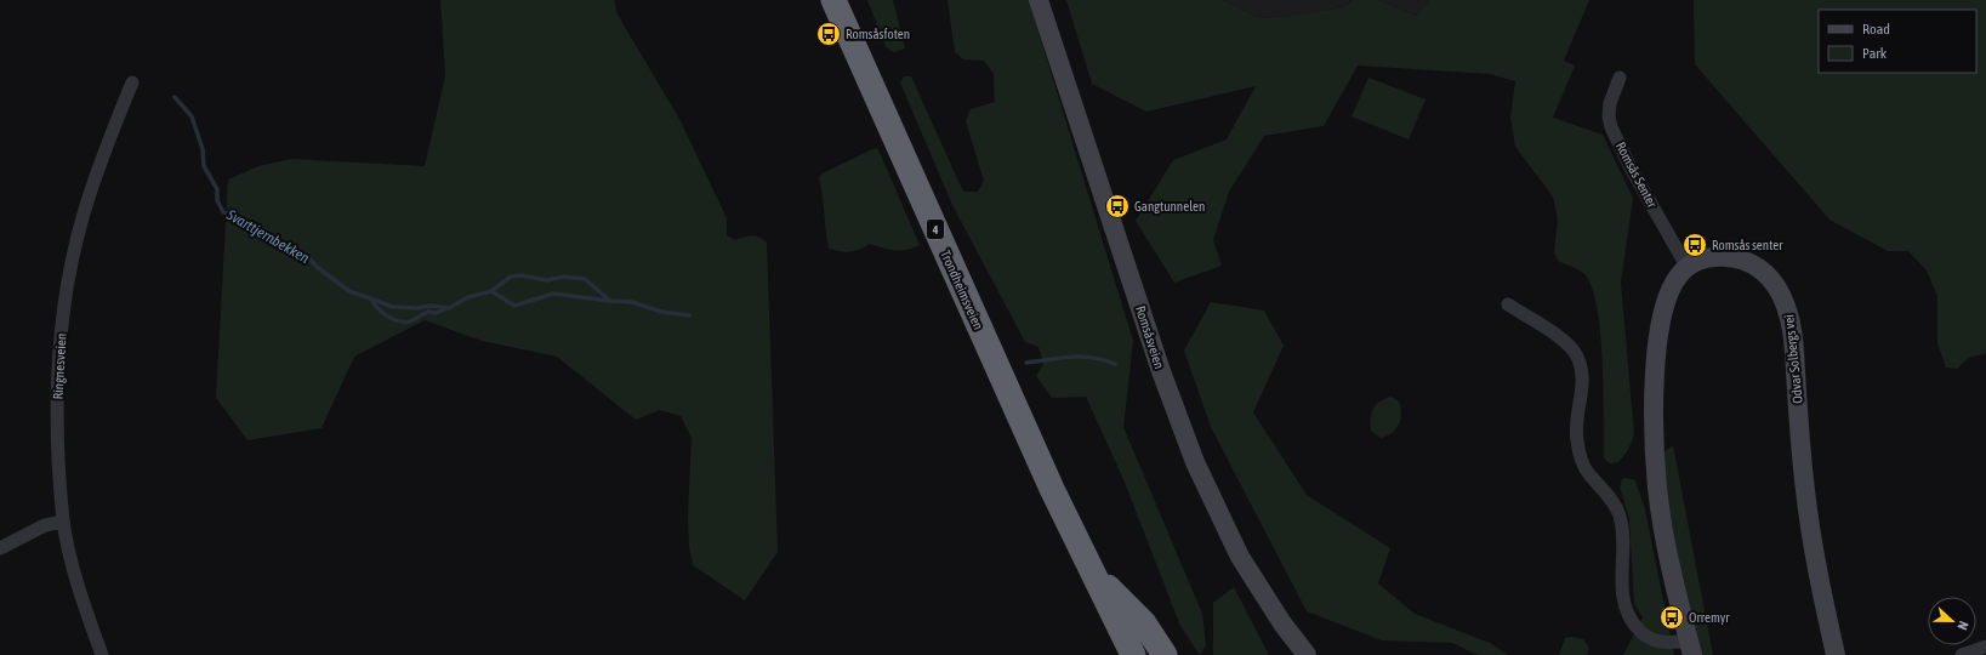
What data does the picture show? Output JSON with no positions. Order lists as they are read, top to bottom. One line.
{"streets":{"highway":["4","Trondheimsveien"],"street":["Romsås Senter","Romsåsveien","Odvar Solbergs vei","Ringnesveien"]},"crossings":[["Romsås Senter","Odvar Solbergs vei"]],"water":["Svarttjernbekken"],"places":{"bus stop":["Romsåsfoten","Gangtunnelen","Romsås senter","Orremyr"]},"legend":["Road","Park"],"north":"right"}
